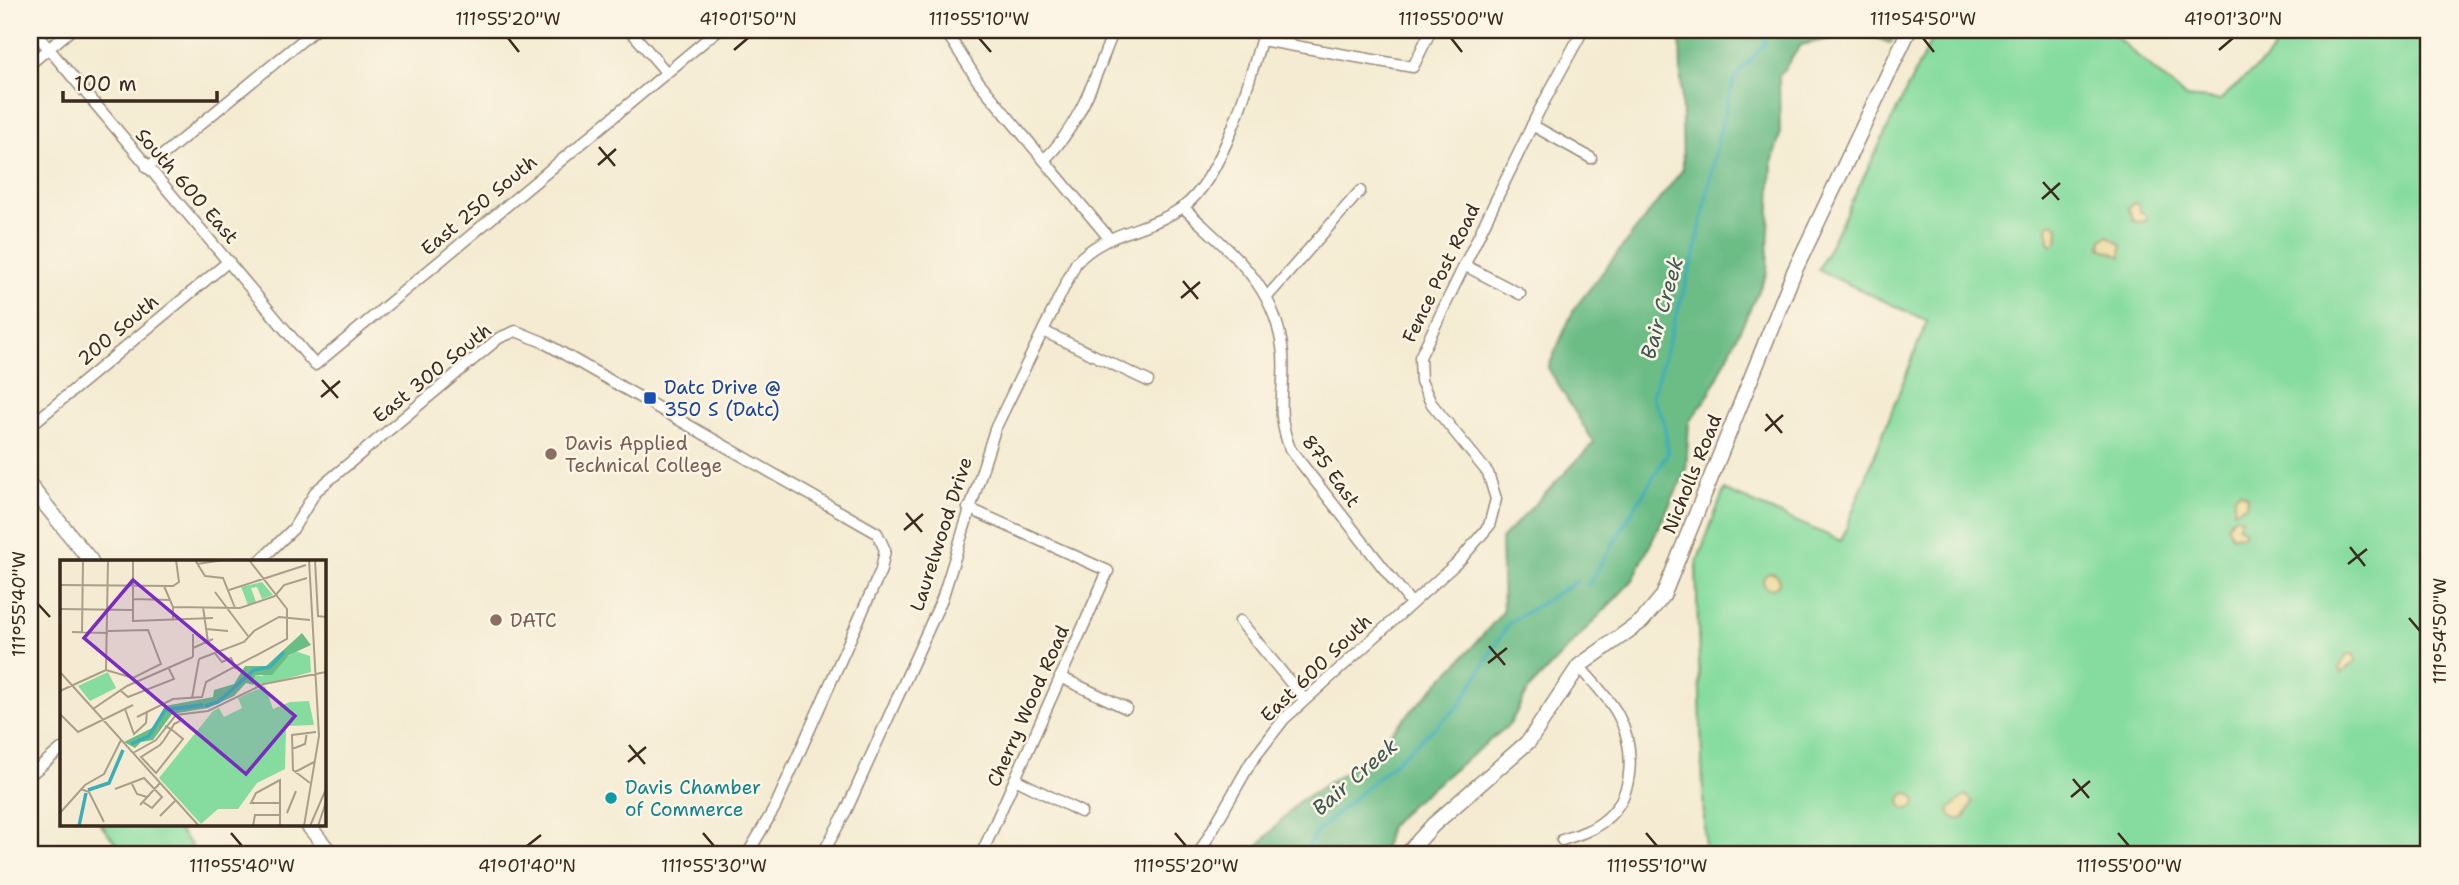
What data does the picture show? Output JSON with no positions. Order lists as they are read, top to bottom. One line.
{"streets":{"street":["South 600 East","East 250 South","Fence Post Road","200 South","East 300 South","875 East","Nicholls Road","Laurelwood Drive","East 600 South","Cherry Wood Road"]},"crossings":[["South 600 East","East 250 South"],["South 600 East","200 South"],["Fence Post Road","East 600 South"],["875 East","Laurelwood Drive"],["875 East","East 600 South"],["Laurelwood Drive","Cherry Wood Road"]],"water":["Bair Creek"],"places":{"transit":["Datc Drive @ 350 S (Datc)"],"other":["Davis Applied Technical College","DATC","Davis Chamber of Commerce"]},"scale_bar":"100 m","coordinates":["111°55'20\"W","41°01'50\"N","111°55'10\"W","111°55'00\"W","111°54'50\"W","41°01'30\"N","111°55'40\"W","41°01'40\"N","111°55'30\"W"]}
